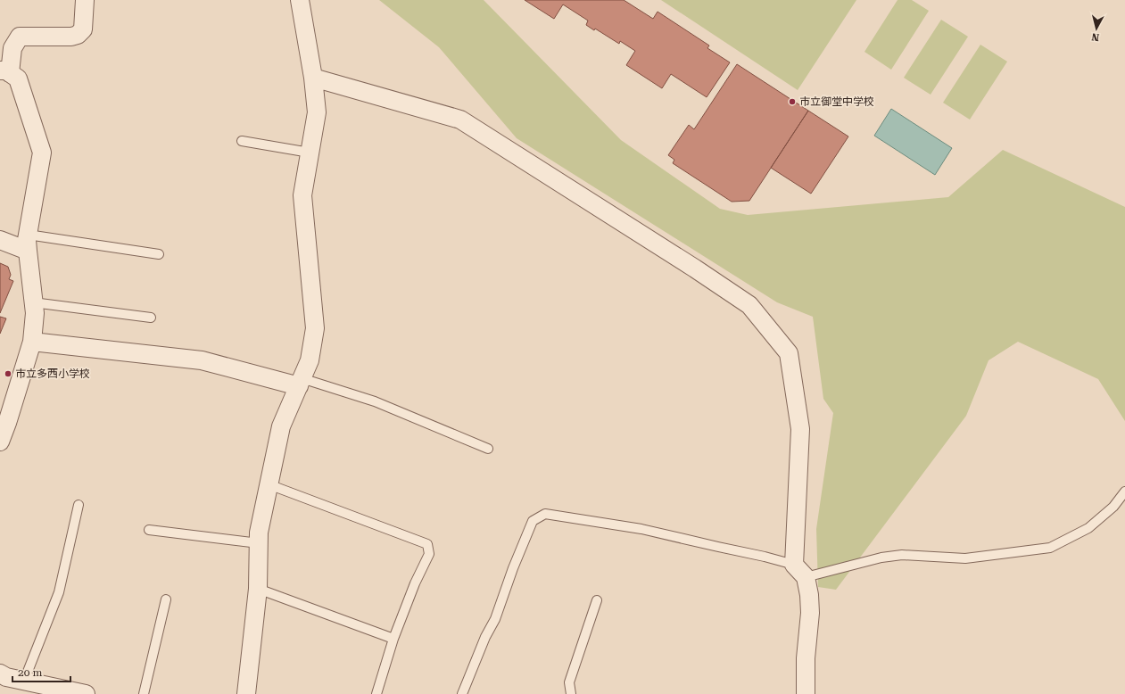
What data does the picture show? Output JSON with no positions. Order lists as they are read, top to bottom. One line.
{"places":["市立御堂中学校","市立多西小学校"],"scale_bar":"20 m","north":"bottom"}
